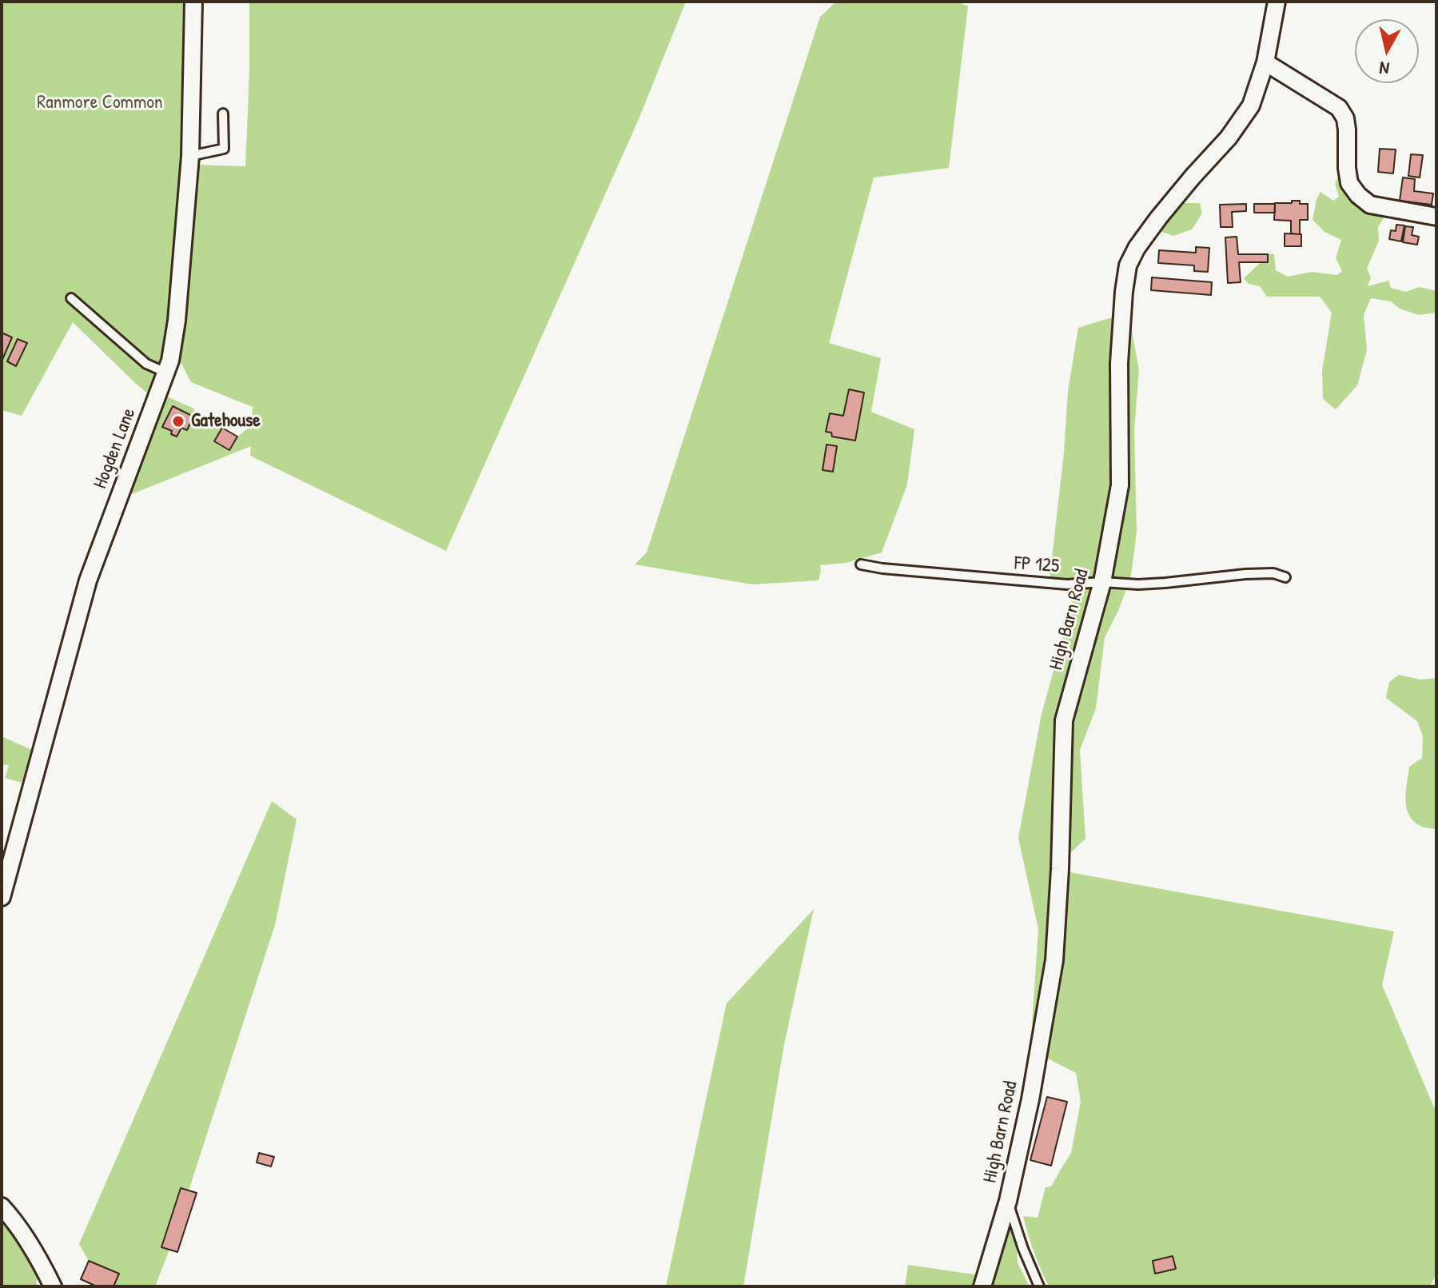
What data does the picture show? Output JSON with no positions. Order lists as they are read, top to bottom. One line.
{"streets":{"street":["Hogden Lane","High Barn Road"],"lane":["FP 125"]},"crossings":[["FP 125","High Barn Road"]],"parks":["Ranmore Common"],"places":["Gatehouse"],"north":"bottom"}
